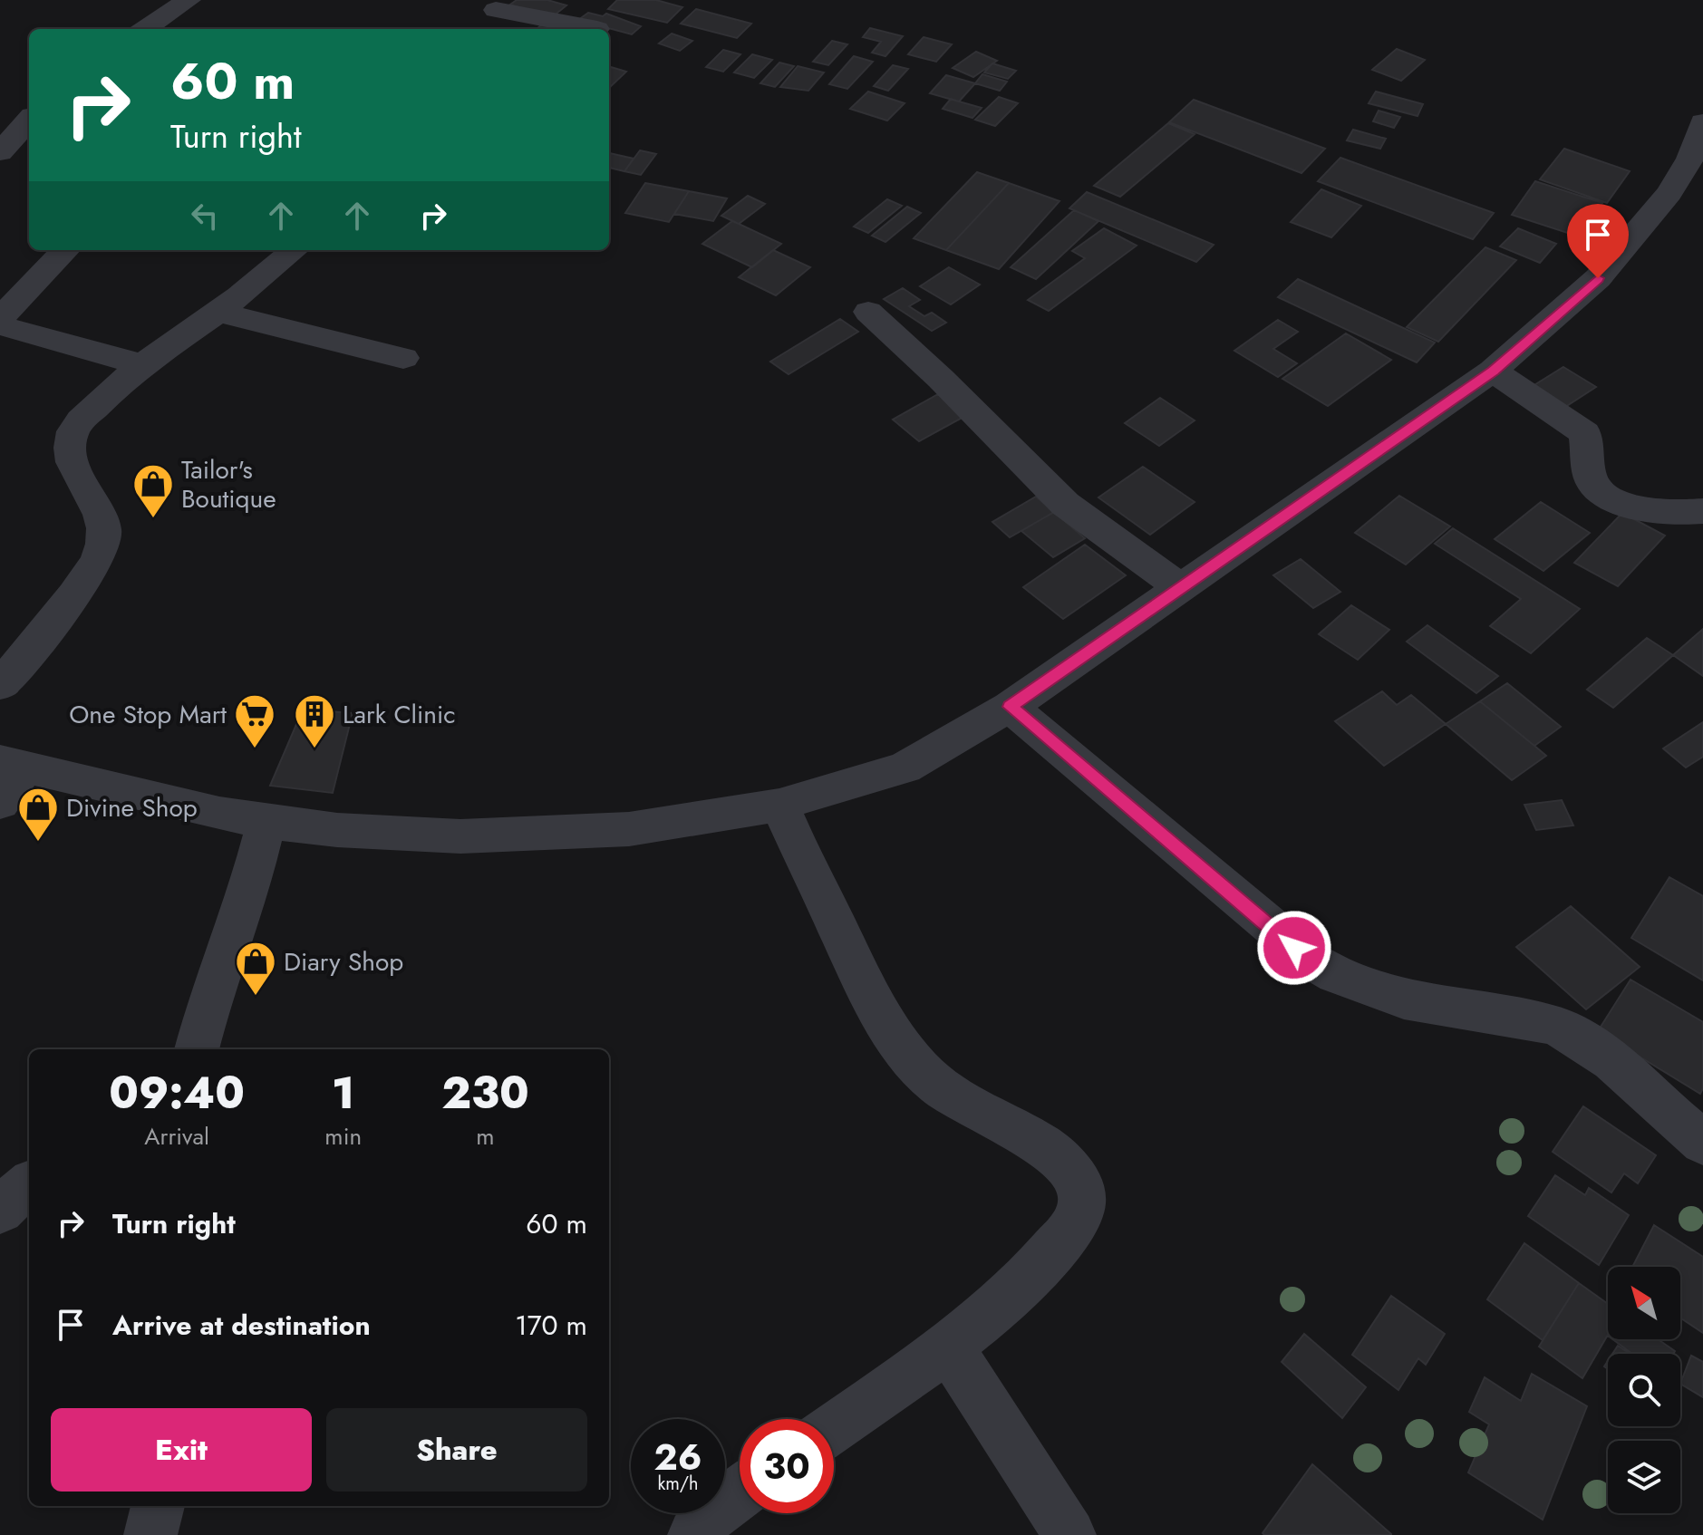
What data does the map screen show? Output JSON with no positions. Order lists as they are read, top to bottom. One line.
{"places":{"shop":["Tailor's Boutique","Divine Shop","Diary Shop"],"supermarket":["One Stop Mart"],"building":["Lark Clinic"]},"north":"top left","page":{"turn":["60 m","Turn right"],"eta":["09:40","Arrival","1","min","230","m"],"list":[{"name":"Turn right","value":"60 m"},{"name":"Arrive at destination","value":"170 m"}],"buttons":["Exit","Share"],"speed":"26 km/h","limit":"30"}}
